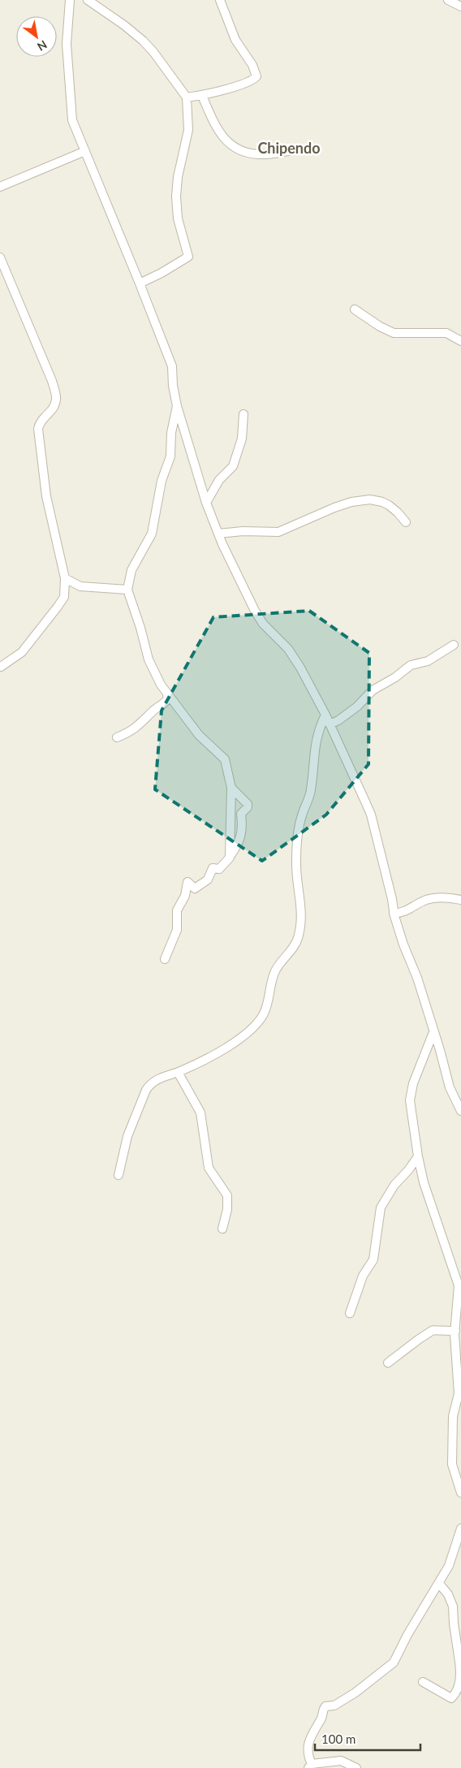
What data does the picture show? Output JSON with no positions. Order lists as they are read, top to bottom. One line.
{"districts":["Chipendo"],"scale_bar":"100 m","north":"bottom right"}
